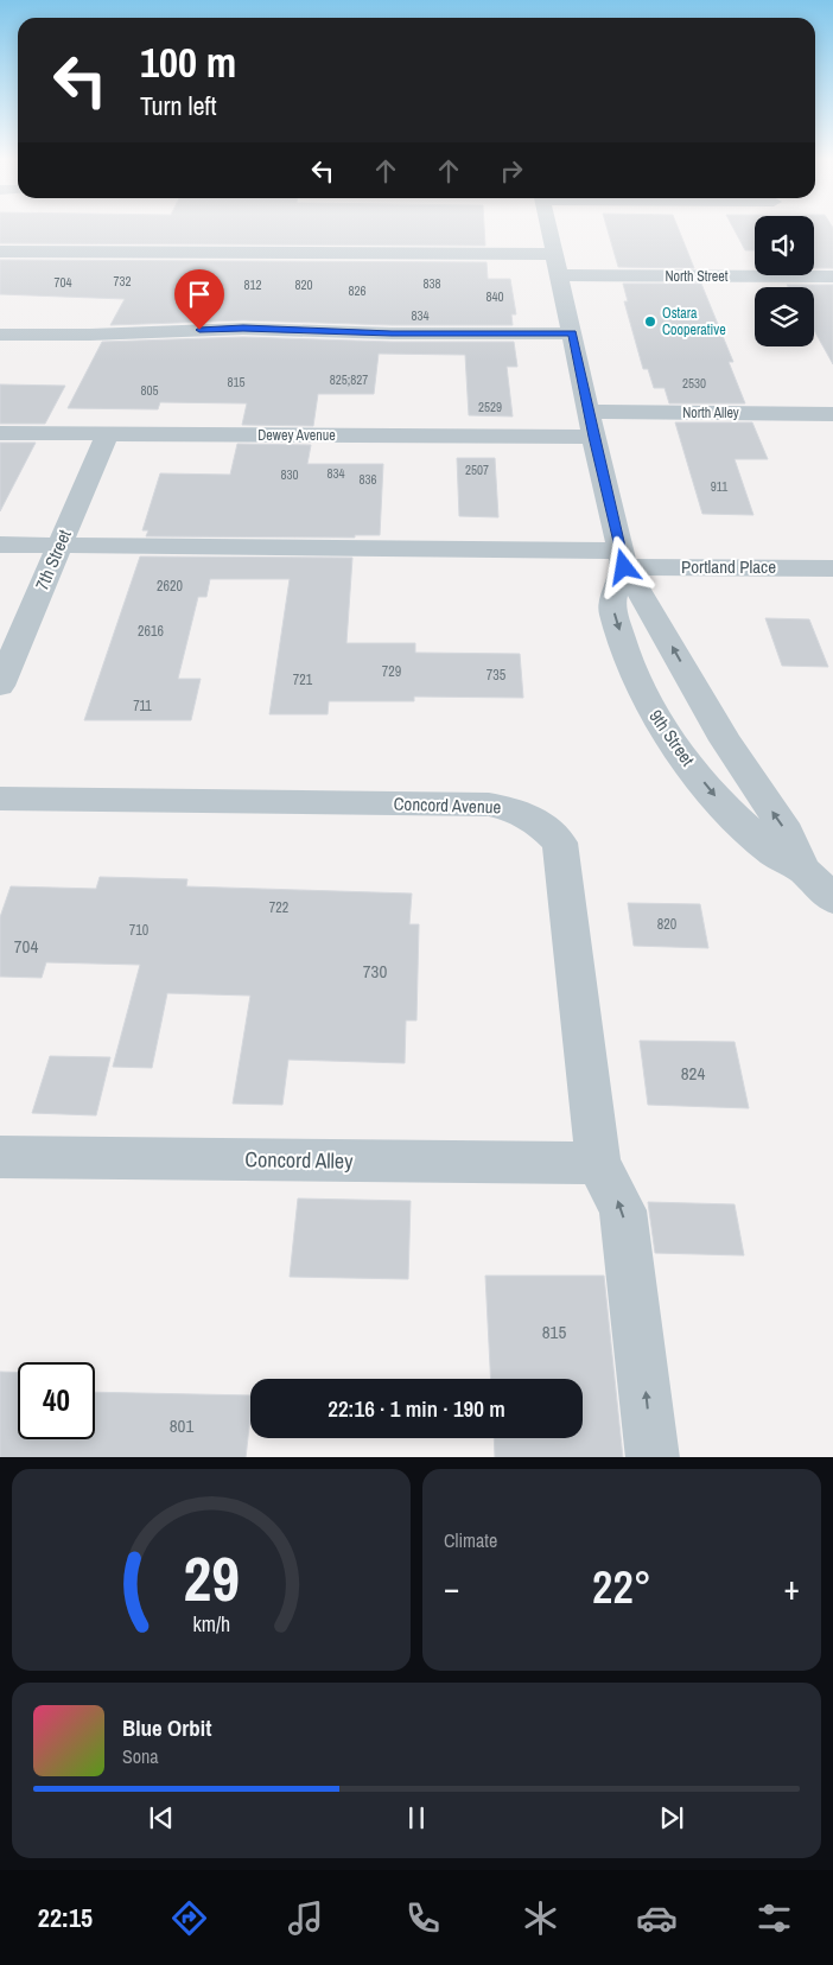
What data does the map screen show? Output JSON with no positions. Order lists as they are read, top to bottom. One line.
{"streets":{"street":["North Street","North Alley","Dewey Avenue","7th Street","Portland Place","9th Street","Concord Avenue","Concord Alley"]},"crossings":[["North Street","9th Street"],["North Alley","9th Street"],["Dewey Avenue","7th Street"],["Dewey Avenue","9th Street"],["7th Street","Portland Place"],["Portland Place","9th Street"],["Concord Avenue","Concord Alley"]],"places":["Ostara Cooperative"],"house_numbers":["732","704","838","812","820","826","840","834","825;827","815","2530","805","2529","2507","834","830","836","911","2620","2616","729","735","721","711","722","820","710","704","730","824","815","801"],"page":{"turn":["100 m","Turn left"],"limit":"40","trip":"22:16 · 1 min · 190 m","tile":"Climate","heat":["−","22°","+"],"song":["Blue Orbit","Sona"],"tabs":"22:15","gauge":["29","km/h"]}}
